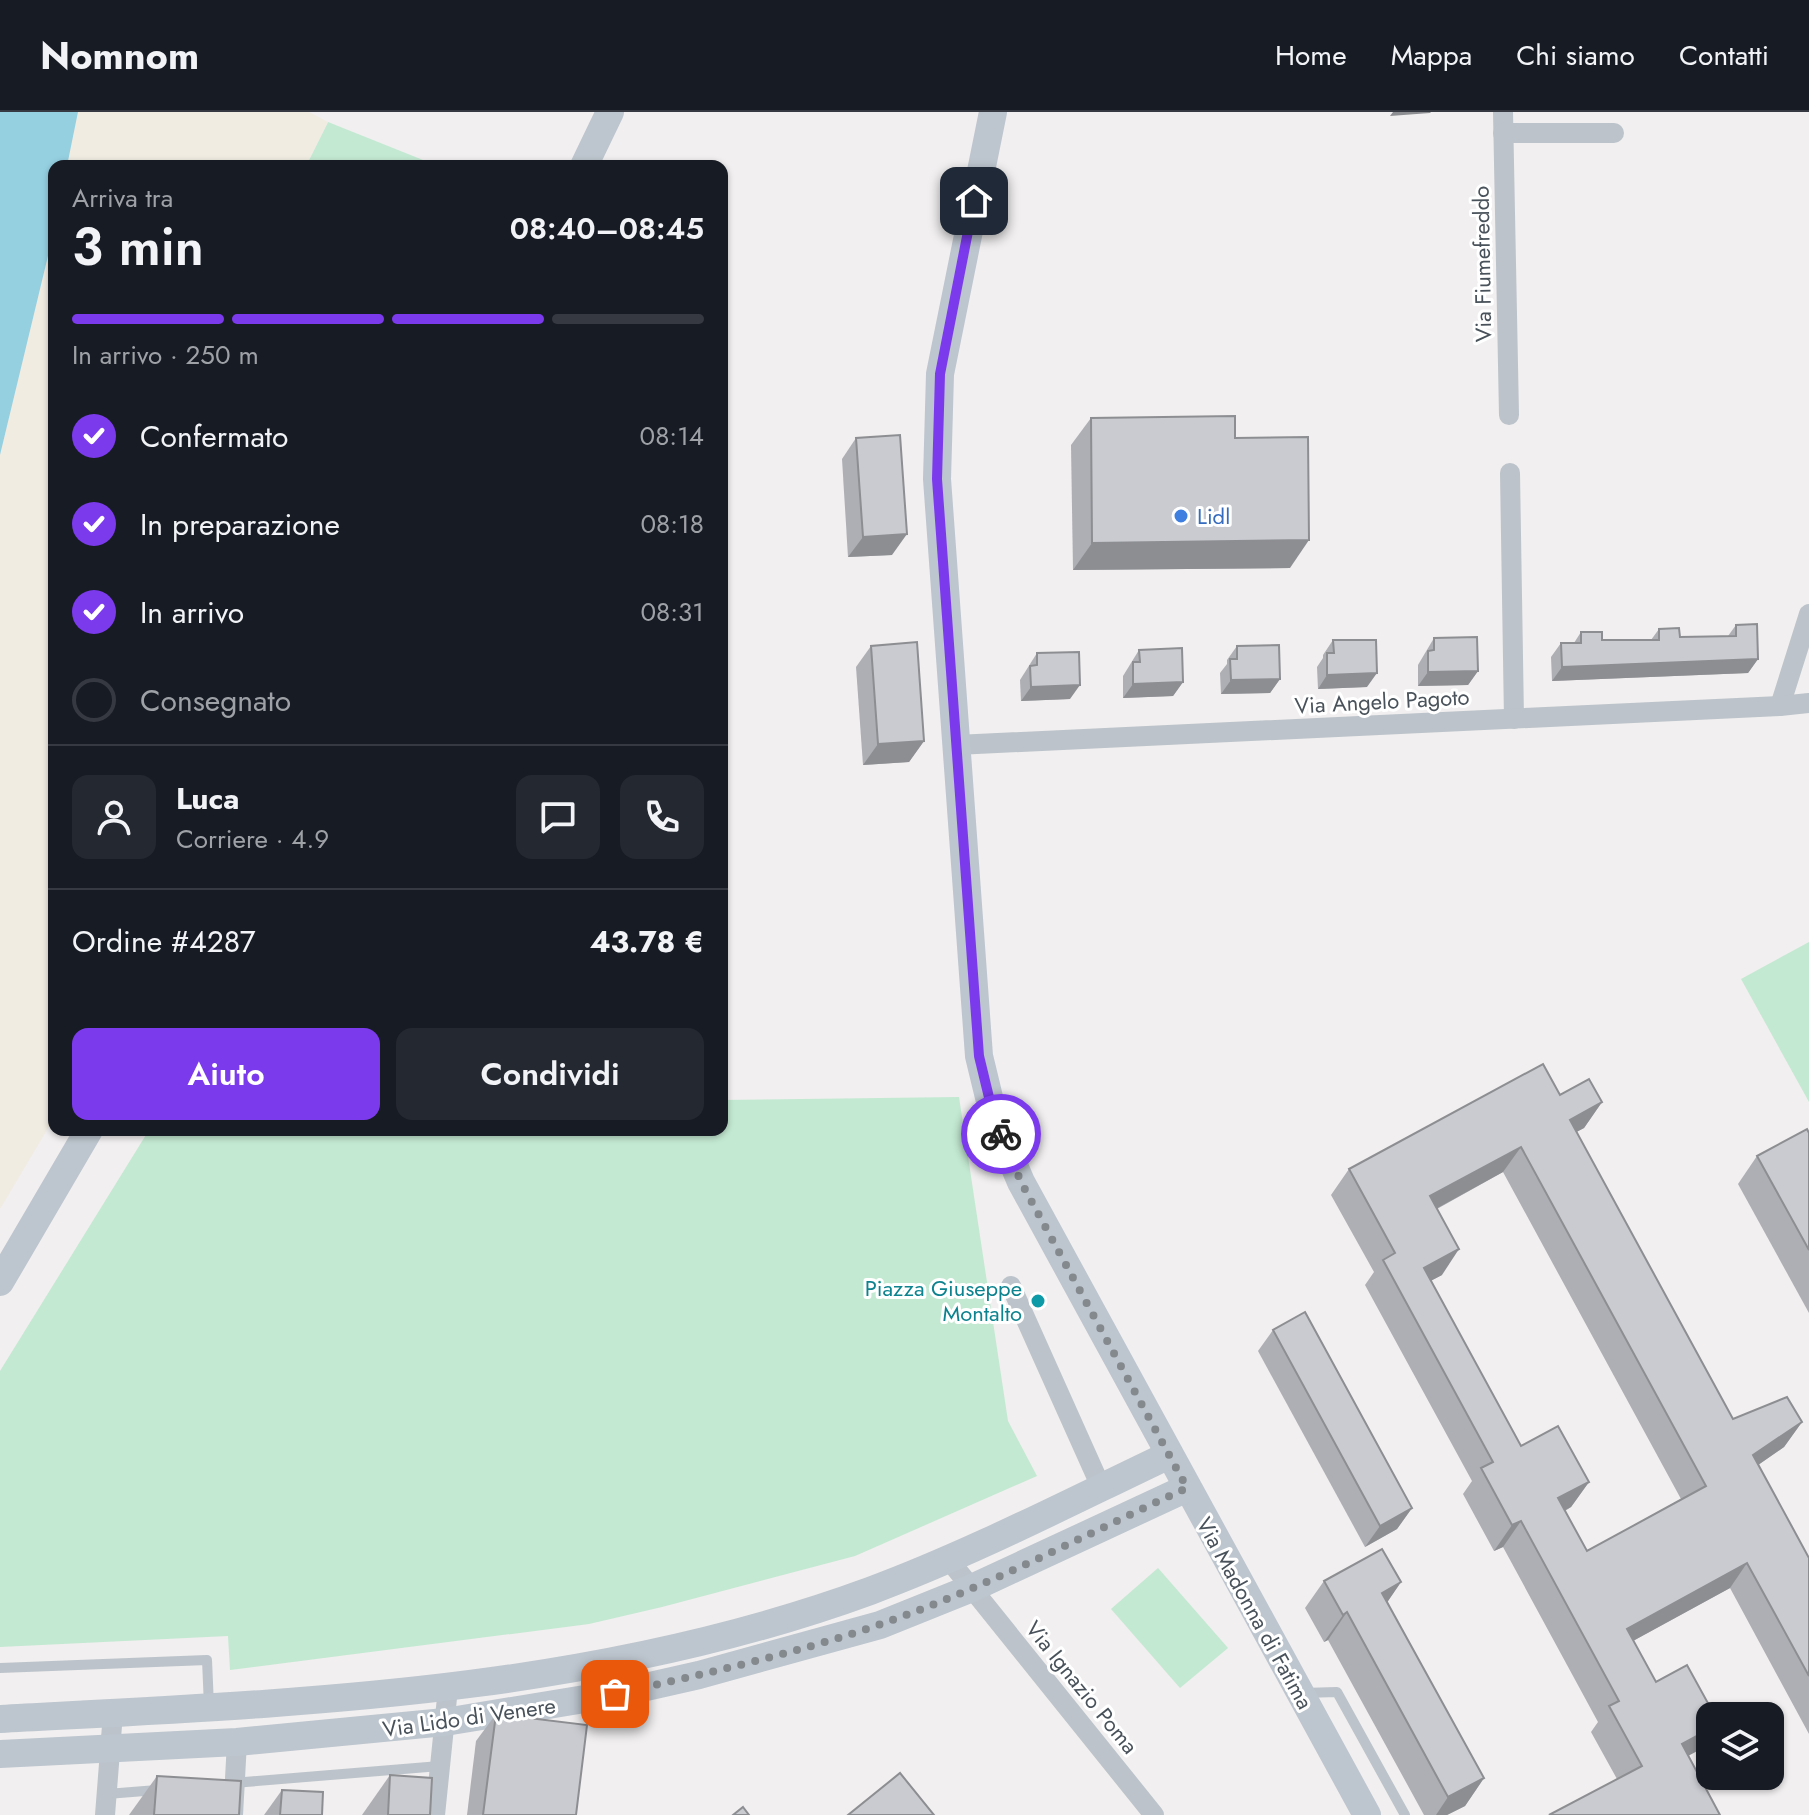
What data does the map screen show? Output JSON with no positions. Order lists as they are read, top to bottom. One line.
{"streets":{"street":["Via Fiumefreddo","Via Angelo Pagoto","Via Madonna di Fatima","Via Ignazio Poma","Via Lido di Venere"]},"crossings":[["Via Angelo Pagoto","Via Madonna di Fatima"],["Via Madonna di Fatima","Via Lido di Venere"],["Via Ignazio Poma","Via Lido di Venere"]],"places":["Lidl","Piazza Giuseppe Montalto"],"page":{"header":"Nomnom","nav":["Home","Mappa","Chi siamo","Contatti"],"heading":["3 min","Arriva tra","08:40–08:45"],"panel":["Luca","Corriere · 4.9","Ordine #4287","43.78 €"],"bar":"In arrivo · 250 m","list":[["Confermato","08:14"],["In preparazione","08:18"],["In arrivo","08:31"],"Consegnato"],"buttons":["Aiuto","Condividi"]}}
